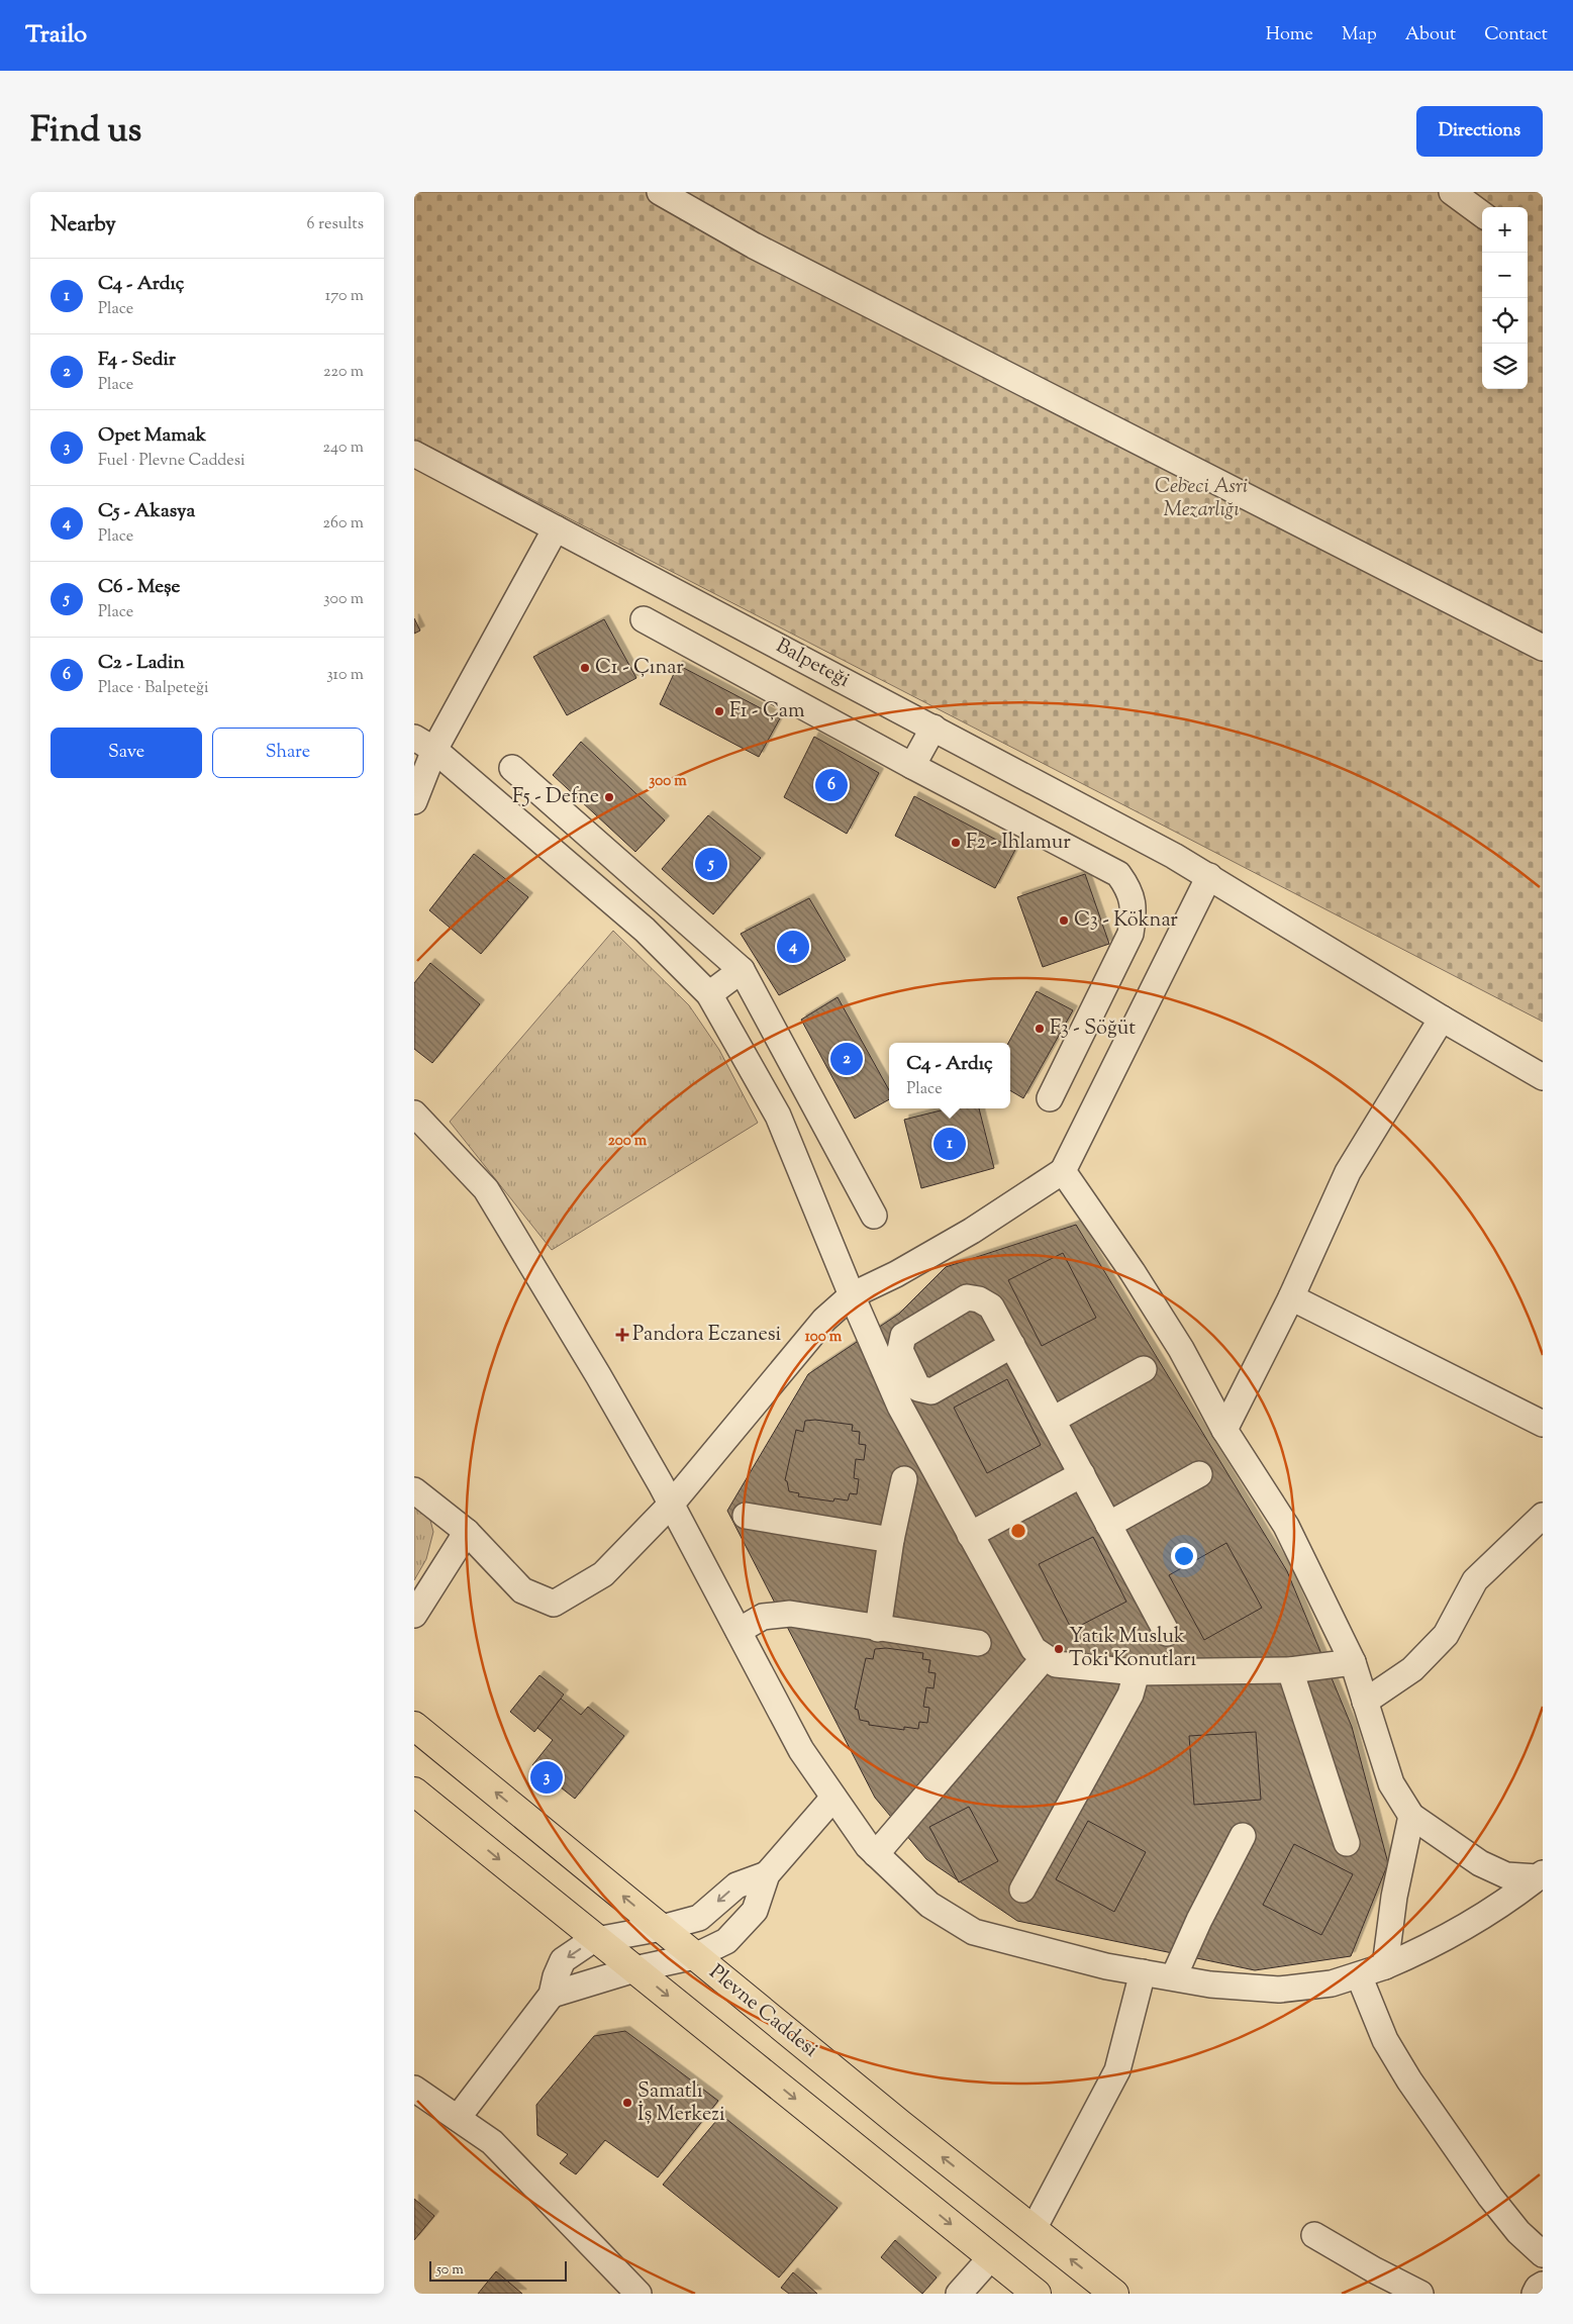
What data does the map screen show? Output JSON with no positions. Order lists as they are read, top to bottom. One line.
{"streets":{"main road":["Plevne Caddesi"],"street":["Balpeteği"]},"parks":["Cebeci Asri Mezarlığı"],"places":{"other":["C1 - Çınar","F1 - Çam","F5 - Defne","F2 - Ihlamur","C3 - Köknar","F3 - Söğüt","Yatık Musluk Toki Konutları","Samatlı İş Merkezi"],"health":["Pandora Eczanesi"]},"scale_bar":"50 m","page":{"header":"Trailo","nav":["Home","Map","About","Contact"],"title":"Find us","buttons":["Directions",["Save","Share"]],"heading":["Nearby","6 results"],"map_buttons":["+","−"],"list":[{"mark":"1","name":"C4 - Ardıç","note":"Place","value":"170 m"},{"mark":"2","name":"F4 - Sedir","note":"Place","value":"220 m"},{"mark":"3","name":"Opet Mamak","note":"Fuel · Plevne Caddesi","value":"240 m"},{"mark":"4","name":"C5 - Akasya","note":"Place","value":"260 m"},{"mark":"5","name":"C6 - Meşe","note":"Place","value":"300 m"},{"mark":"6","name":"C2 - Ladin","note":"Place · Balpeteği","value":"310 m"}],"pins":["6","5","4","2","1","3"],"popup":["C4 - Ardıç","Place"],"scale":"50 m"},"rings":["300 m","200 m","100 m"]}
